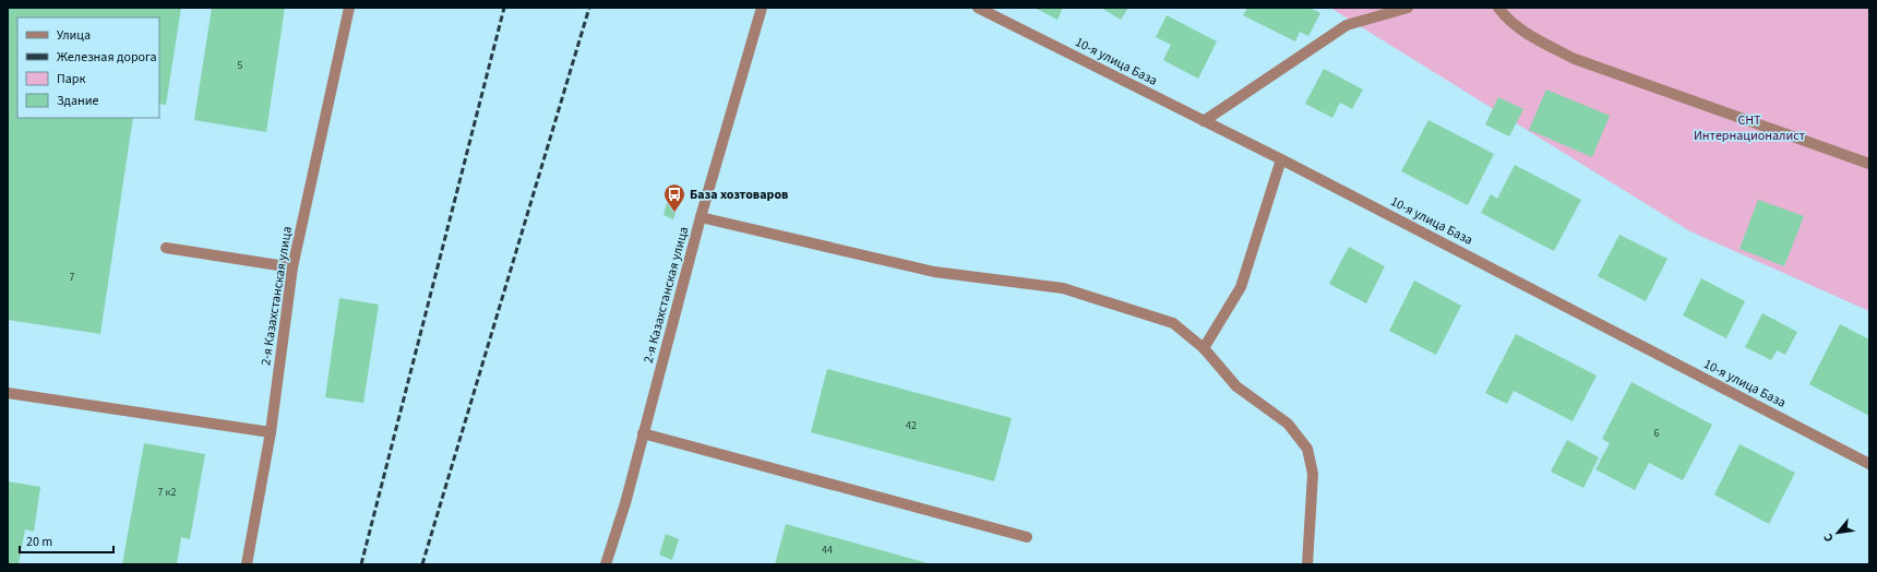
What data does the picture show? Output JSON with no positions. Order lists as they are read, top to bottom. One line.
{"streets":{"street":["10-я улица База","2-я Казахстанская улица"]},"parks":["СНТ Интернационалист"],"places":{"bus stop":["База хозтоваров"]},"house_numbers":["5","7","42","6","7 к2","44"],"legend":["Улица","Железная дорога","Парк","Здание"],"scale_bar":"20 m","north":"bottom left"}
